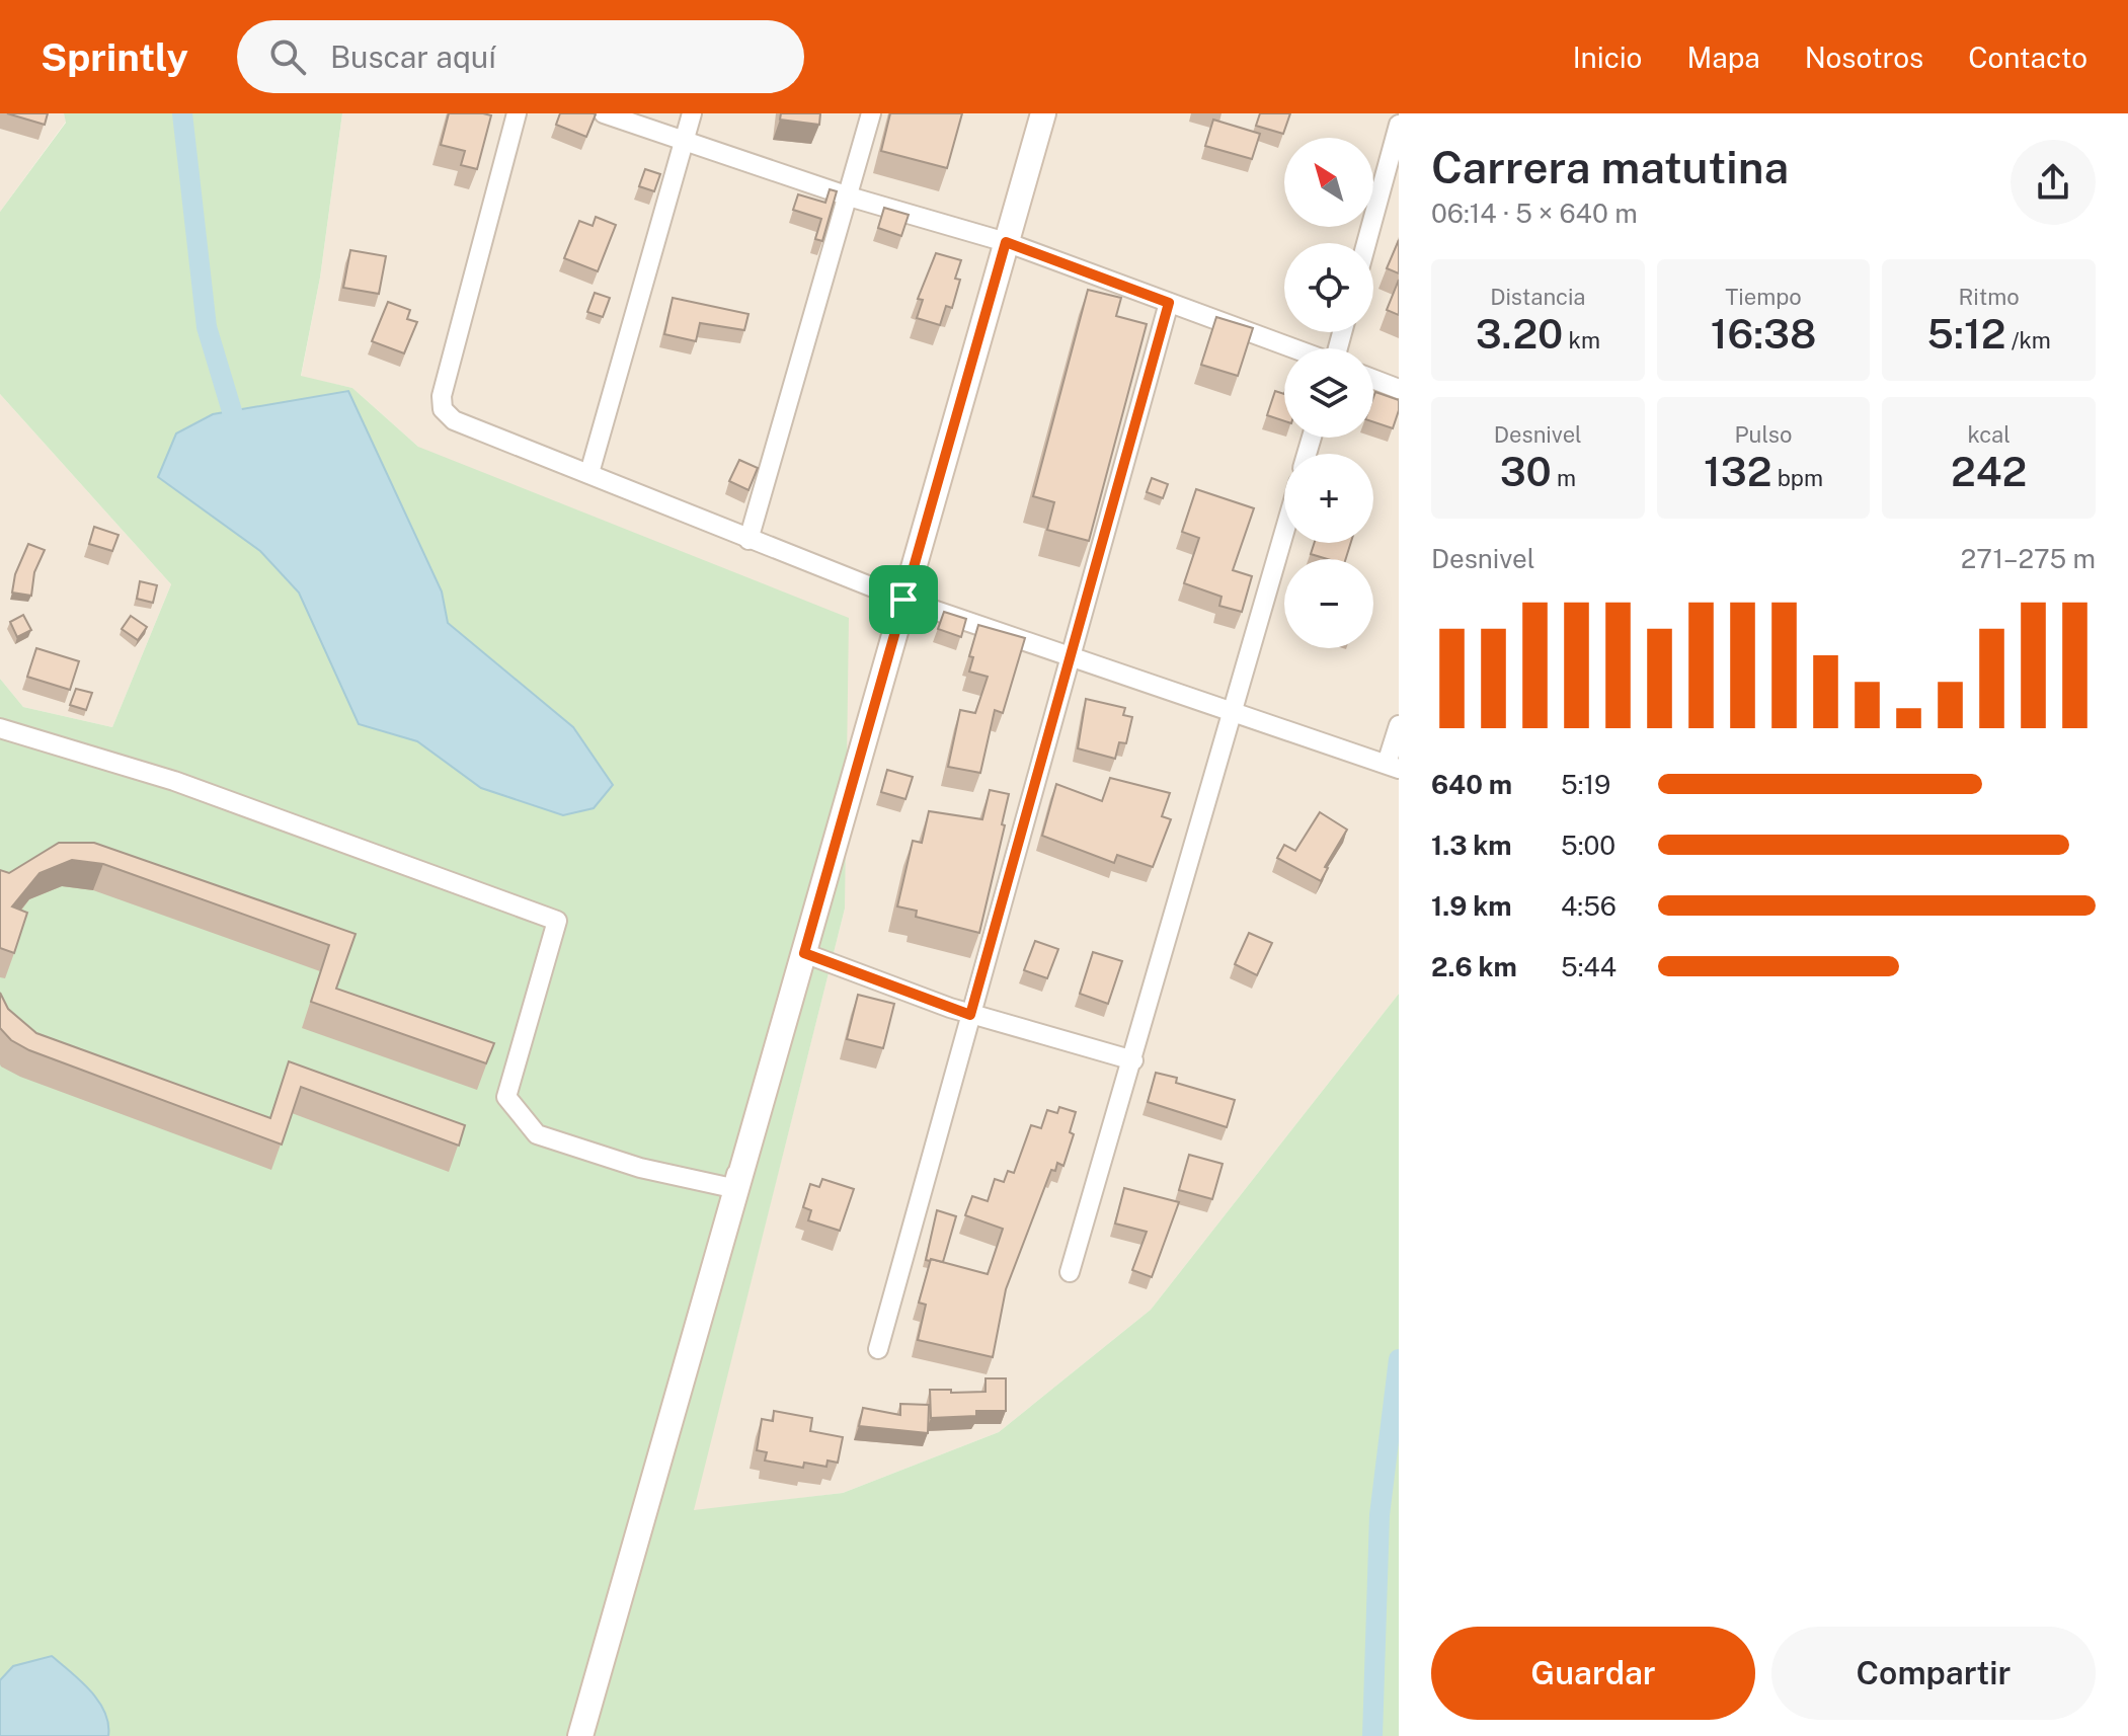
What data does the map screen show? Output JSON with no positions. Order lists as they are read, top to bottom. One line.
{"north":"top left","page":{"header":"Sprintly","search":"Buscar aquí","nav":["Inicio","Mapa","Nosotros","Contacto"],"heading":["Carrera matutina","06:14 · 5 × 640 m"],"map_buttons":["+","−"],"stats":[["Distancia","3.20 km"],["Tiempo","16:38"],["Ritmo","5:12 /km"],["Desnivel","30 m"],["Pulso","132 bpm"],["kcal","242"]],"chart":["Desnivel","271–275 m"],"list":[{"name":"640 m","note":"5:19"},{"name":"1.3 km","note":"5:00"},{"name":"1.9 km","note":"4:56"},{"name":"2.6 km","note":"5:44"}],"buttons":["Guardar","Compartir"]}}
